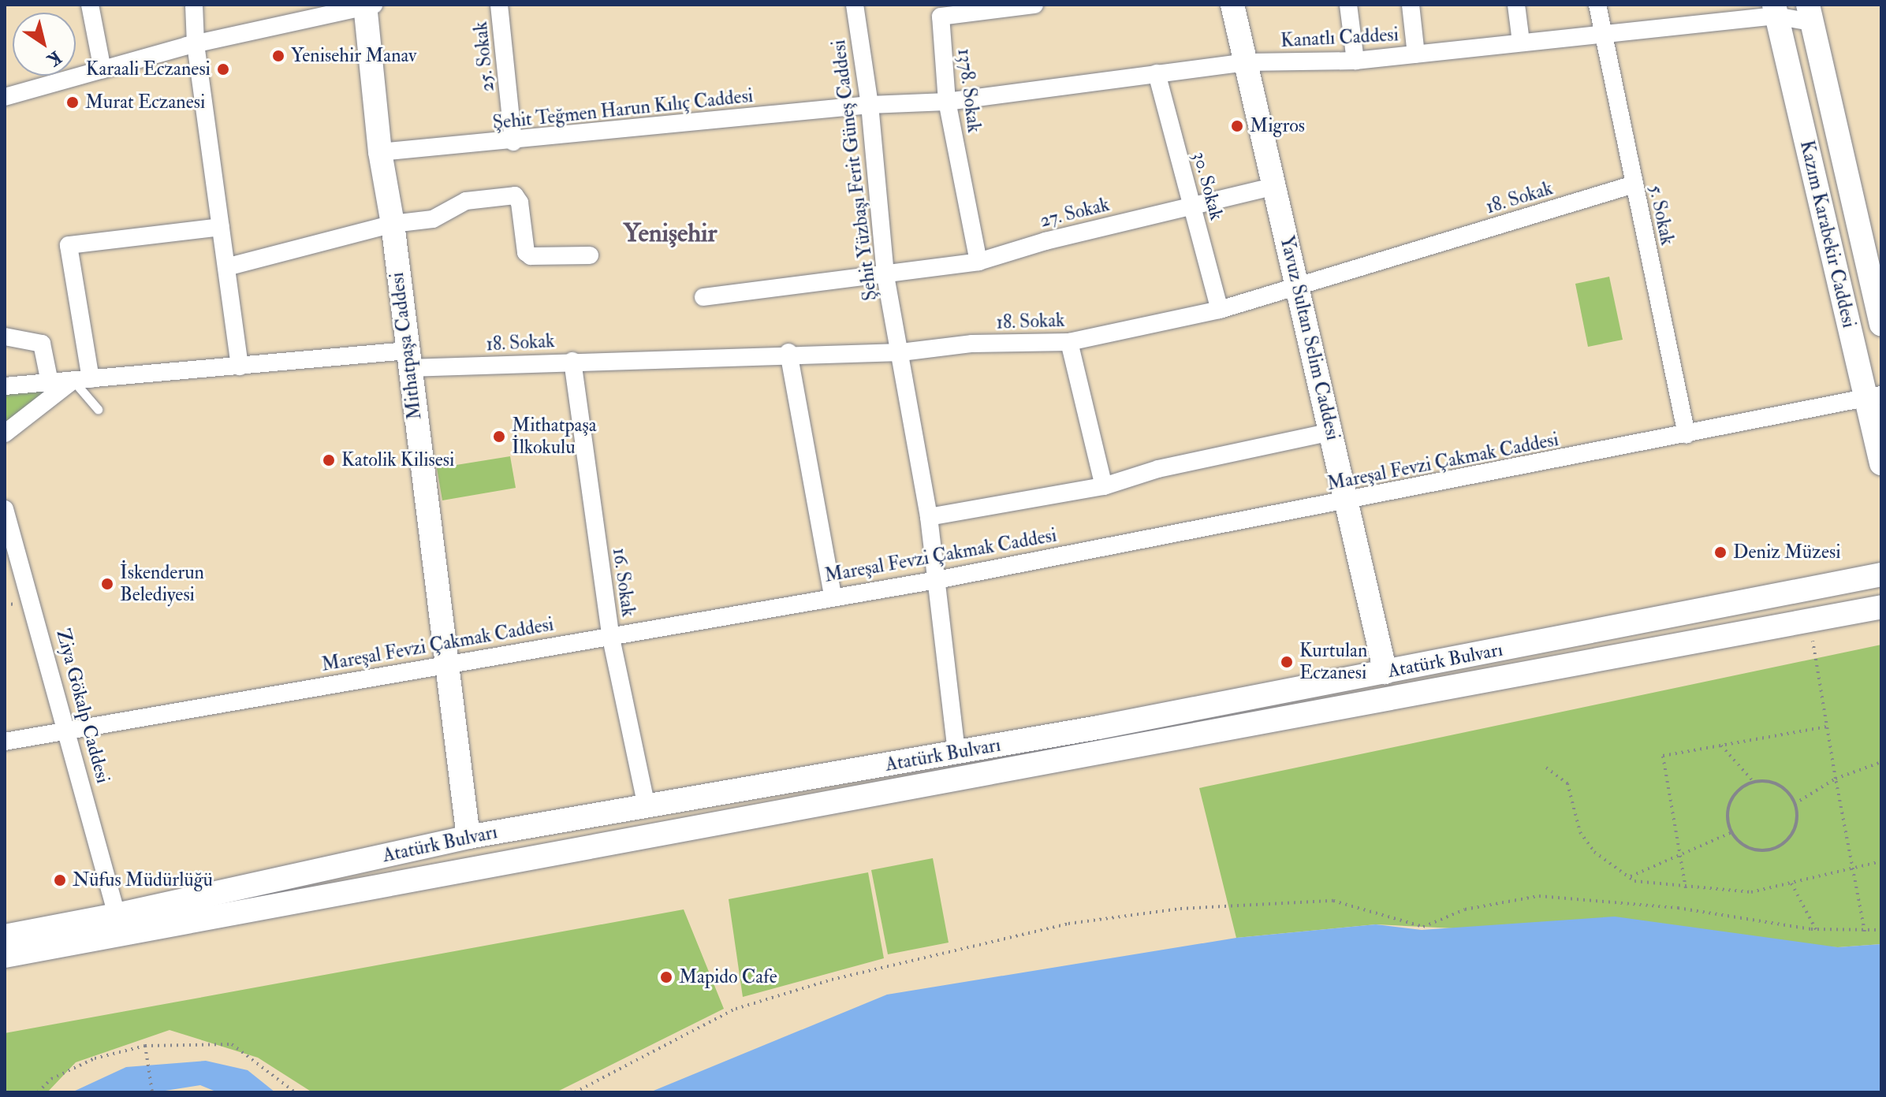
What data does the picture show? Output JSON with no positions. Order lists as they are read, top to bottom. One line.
{"streets":{"street":["Kanatlı Caddesi","25. Sokak","1378. Sokak","Şehit Teğmen Harun Kılıç Caddesi","Şehit Yüzbaşı Ferit Güneş Caddesi","30. Sokak","18. Sokak","27. Sokak","5. Sokak","Kazım Karabekir Caddesi","Yavuz Sultan Selim Caddesi","Mithatpaşa Caddesi","Mareşal Fevzi Çakmak Caddesi","16. Sokak","Atatürk Bulvarı","Ziya Gökalp Caddesi"]},"crossings":[["Kanatlı Caddesi","1378. Sokak"],["Kanatlı Caddesi","Şehit Teğmen Harun Kılıç Caddesi"],["Kanatlı Caddesi","Şehit Yüzbaşı Ferit Güneş Caddesi"],["Kanatlı Caddesi","30. Sokak"],["Kanatlı Caddesi","5. Sokak"],["Kanatlı Caddesi","Kazım Karabekir Caddesi"],["Kanatlı Caddesi","Yavuz Sultan Selim Caddesi"],["25. Sokak","Şehit Teğmen Harun Kılıç Caddesi"],["1378. Sokak","27. Sokak"],["Şehit Teğmen Harun Kılıç Caddesi","Şehit Yüzbaşı Ferit Güneş Caddesi"],["Şehit Teğmen Harun Kılıç Caddesi","Mithatpaşa Caddesi"],["Şehit Yüzbaşı Ferit Güneş Caddesi","18. Sokak"],["Şehit Yüzbaşı Ferit Güneş Caddesi","27. Sokak"],["Şehit Yüzbaşı Ferit Güneş Caddesi","Mareşal Fevzi Çakmak Caddesi"],["Şehit Yüzbaşı Ferit Güneş Caddesi","Atatürk Bulvarı"],["30. Sokak","18. Sokak"],["30. Sokak","27. Sokak"],["18. Sokak","5. Sokak"],["18. Sokak","Yavuz Sultan Selim Caddesi"],["18. Sokak","Mithatpaşa Caddesi"],["18. Sokak","16. Sokak"],["27. Sokak","Yavuz Sultan Selim Caddesi"],["5. Sokak","Mareşal Fevzi Çakmak Caddesi"],["Kazım Karabekir Caddesi","Mareşal Fevzi Çakmak Caddesi"],["Yavuz Sultan Selim Caddesi","Mareşal Fevzi Çakmak Caddesi"],["Yavuz Sultan Selim Caddesi","Atatürk Bulvarı"],["Mithatpaşa Caddesi","Mareşal Fevzi Çakmak Caddesi"],["Mithatpaşa Caddesi","Atatürk Bulvarı"],["Mareşal Fevzi Çakmak Caddesi","16. Sokak"],["Mareşal Fevzi Çakmak Caddesi","Ziya Gökalp Caddesi"],["16. Sokak","Atatürk Bulvarı"],["Atatürk Bulvarı","Ziya Gökalp Caddesi"]],"districts":["Yenişehir"],"places":["Yenisehir Manav","Karaali Eczanesi","Murat Eczanesi","Migros","Mithatpaşa İlkokulu","Katolik Kilisesi","Deniz Müzesi","İskenderun Belediyesi","Kurtulan Eczanesi","Nüfus Müdürlüğü","Mapido Cafe"],"north":"bottom right"}
